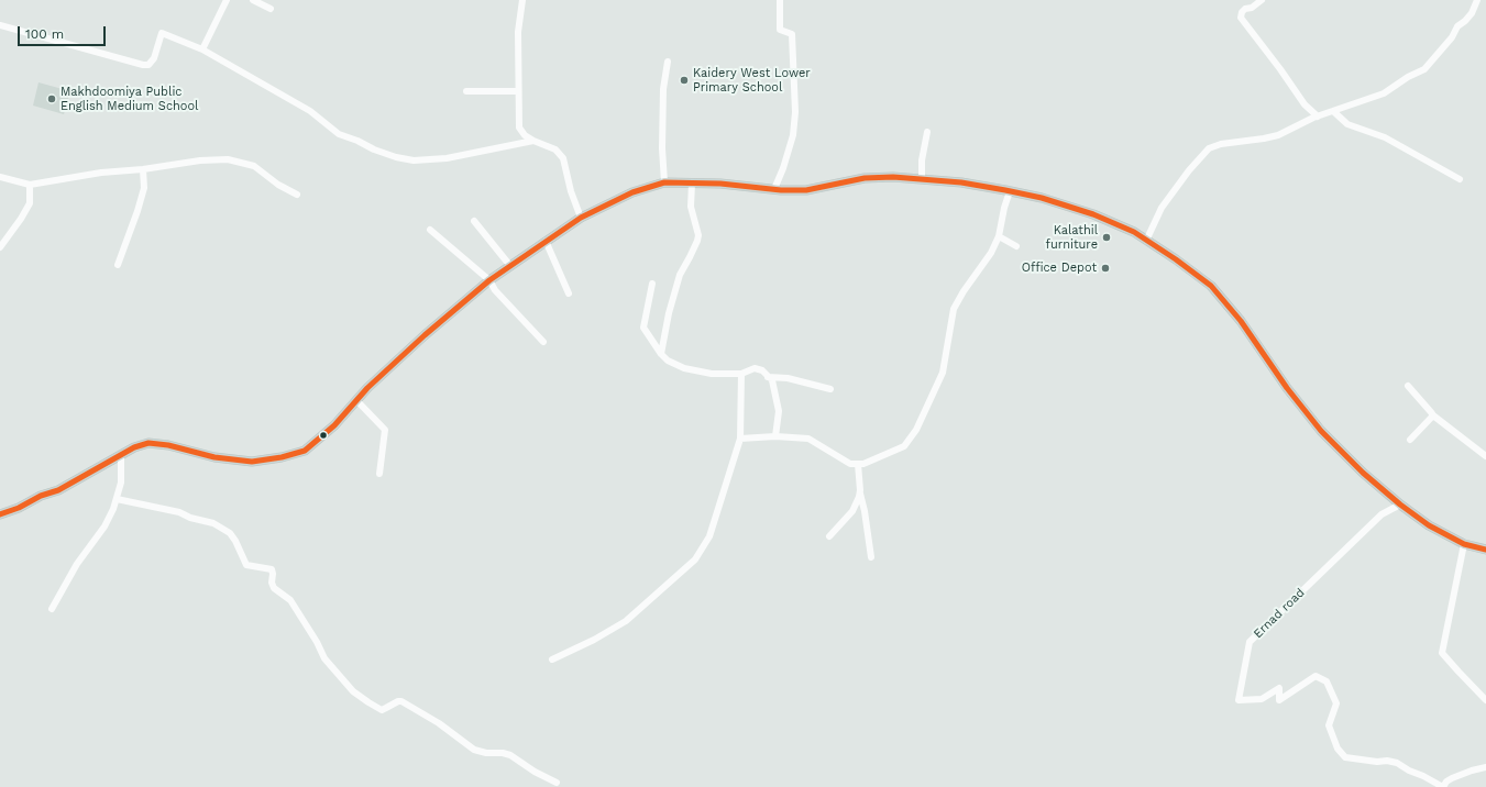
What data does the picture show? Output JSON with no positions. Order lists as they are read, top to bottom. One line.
{"streets":{"street":["Ernad road"]},"places":["Kaidery West Lower Primary School","Makhdoomiya Public English Medium School","Kalathil furniture","Office Depot"],"scale_bar":"100 m"}
